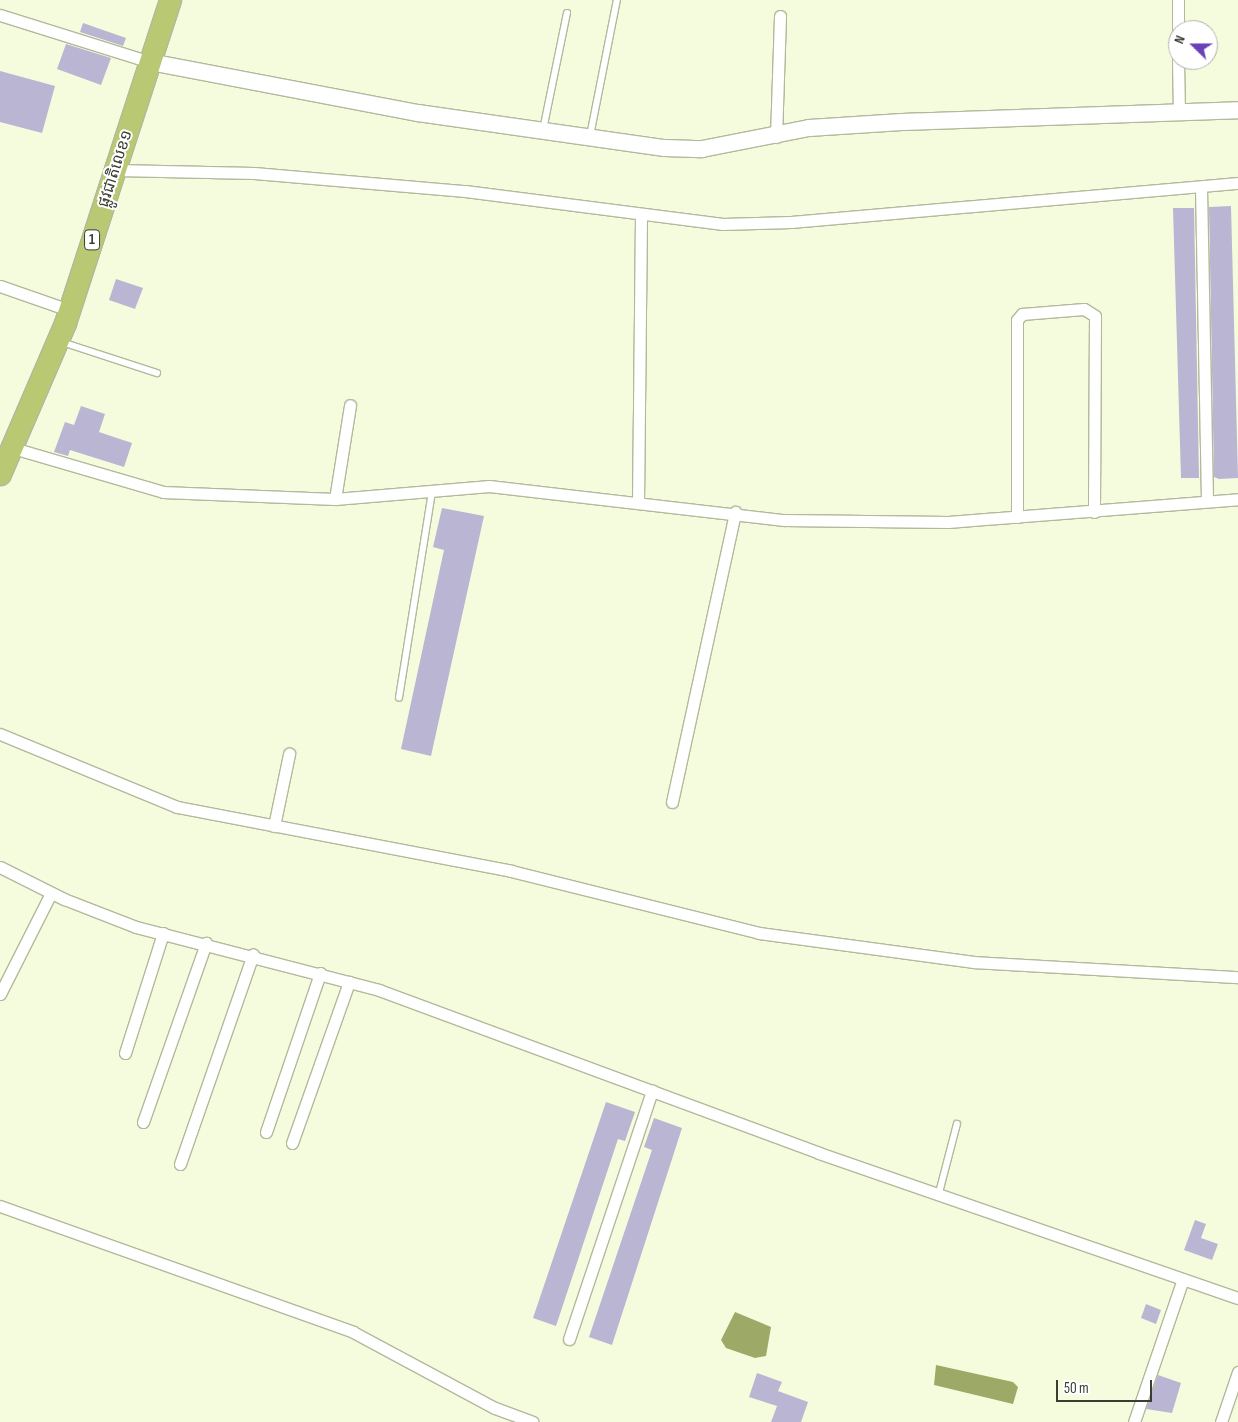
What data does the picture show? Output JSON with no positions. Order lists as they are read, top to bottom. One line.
{"streets":{"highway":["ផ្លូវជាតិលេខ១","1"]},"scale_bar":"50 m","north":"left"}
